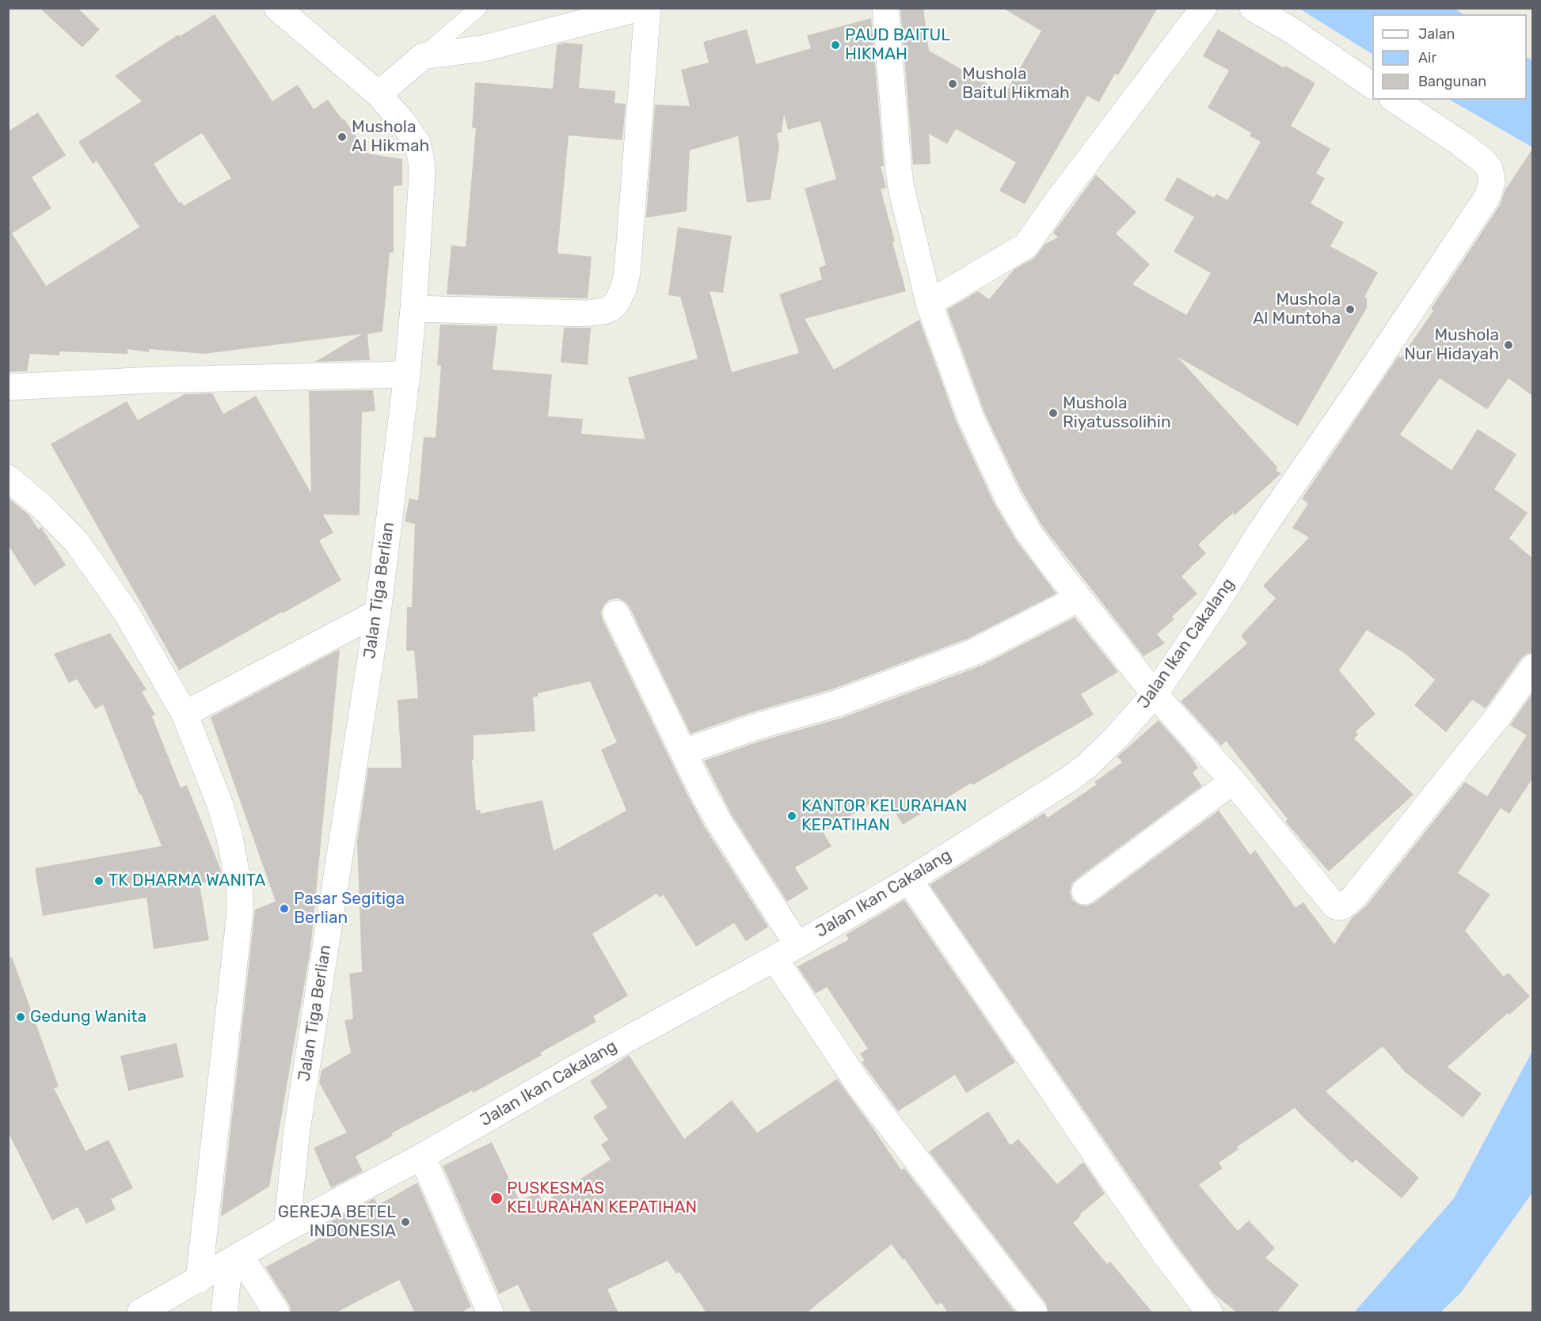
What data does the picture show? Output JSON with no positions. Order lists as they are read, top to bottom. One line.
{"streets":{"street":["Jalan Tiga Berlian","Jalan Ikan Cakalang"]},"crossings":[["Jalan Tiga Berlian","Jalan Ikan Cakalang"]],"places":["PAUD BAITUL HIKMAH","Mushola Baitul Hikmah","Mushola Al Hikmah","Mushola Al Muntoha","Mushola Nur Hidayah","Mushola Riyatussolihin","KANTOR KELURAHAN KEPATIHAN","TK DHARMA WANITA","Pasar Segitiga Berlian","Gedung Wanita","PUSKESMAS KELURAHAN KEPATIHAN","GEREJA BETEL INDONESIA"],"legend":["Jalan","Air","Bangunan"]}
